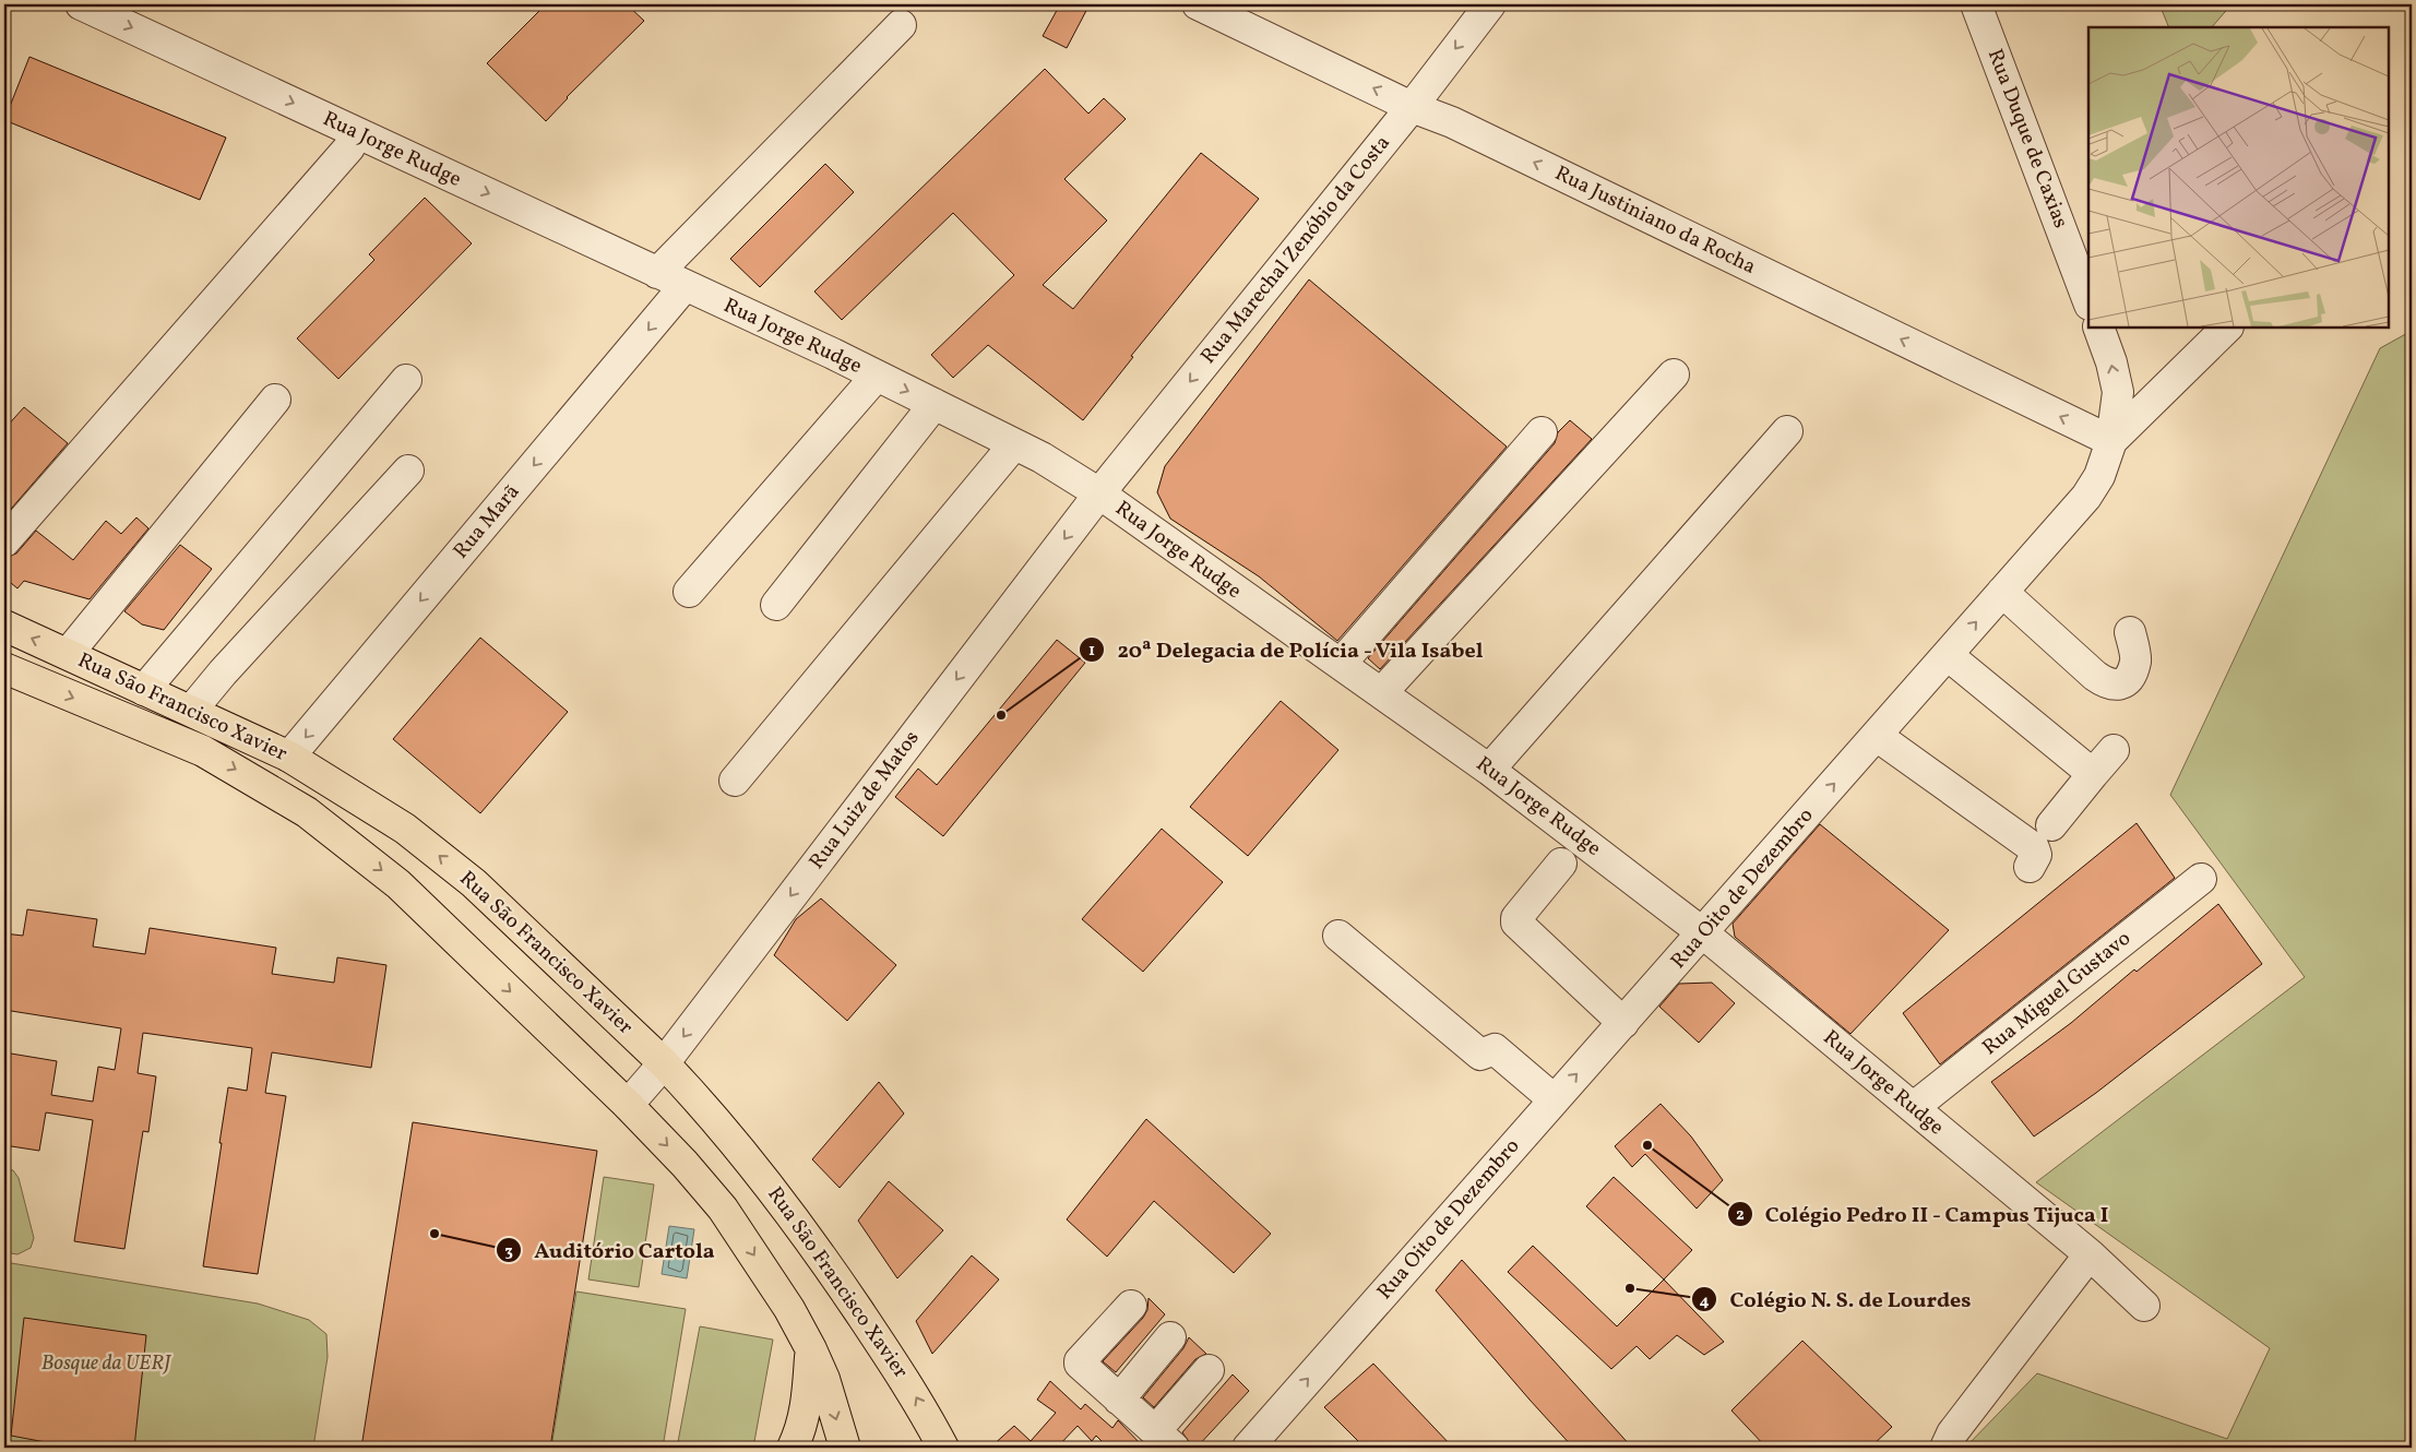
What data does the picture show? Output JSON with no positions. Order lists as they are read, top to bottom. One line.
{"streets":{"main road":["Rua São Francisco Xavier"],"street":["Rua Duque de Caxias","Rua Jorge Rudge","Rua Justiniano da Rocha","Rua Marechal Zenóbio da Costa","Rua Marã","Rua Luiz de Matos","Rua Oito de Dezembro","Rua Miguel Gustavo"]},"crossings":[["Rua Jorge Rudge","Rua Marechal Zenóbio da Costa"],["Rua Jorge Rudge","Rua Marã"],["Rua Jorge Rudge","Rua Luiz de Matos"],["Rua Jorge Rudge","Rua Oito de Dezembro"],["Rua Jorge Rudge","Rua Miguel Gustavo"],["Rua Justiniano da Rocha","Rua Marechal Zenóbio da Costa"],["Rua Justiniano da Rocha","Rua Oito de Dezembro"],["Rua Marechal Zenóbio da Costa","Rua Luiz de Matos"],["Rua Marã","Rua São Francisco Xavier"],["Rua São Francisco Xavier","Rua Luiz de Matos"]],"one_way":["Rua Justiniano da Rocha","Rua Marechal Zenóbio da Costa"],"parks":["Bosque da UERJ"],"places":["20ª Delegacia de Polícia - Vila Isabel","Colégio Pedro II - Campus Tijuca I","Auditório Cartola","Colégio N. S. de Lourdes"]}
